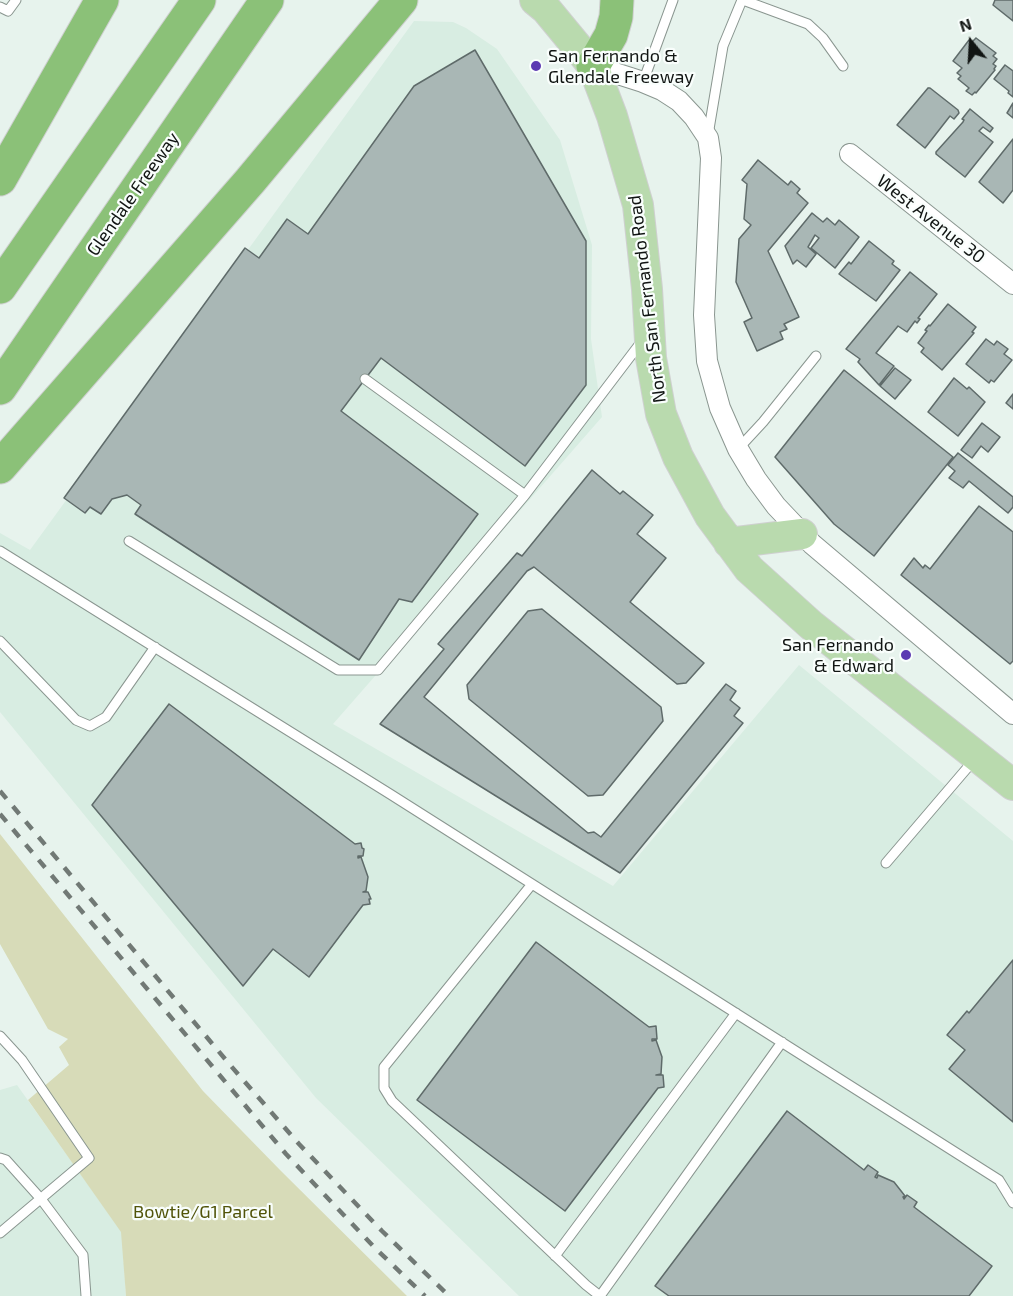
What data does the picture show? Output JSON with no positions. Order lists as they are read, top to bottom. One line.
{"streets":{"highway":["Glendale Freeway"],"main road":["North San Fernando Road"],"street":["West Avenue 30"]},"parks":["Bowtie/G1 Parcel"],"places":["San Fernando & Glendale Freeway","San Fernando & Edward"],"north":"top"}
